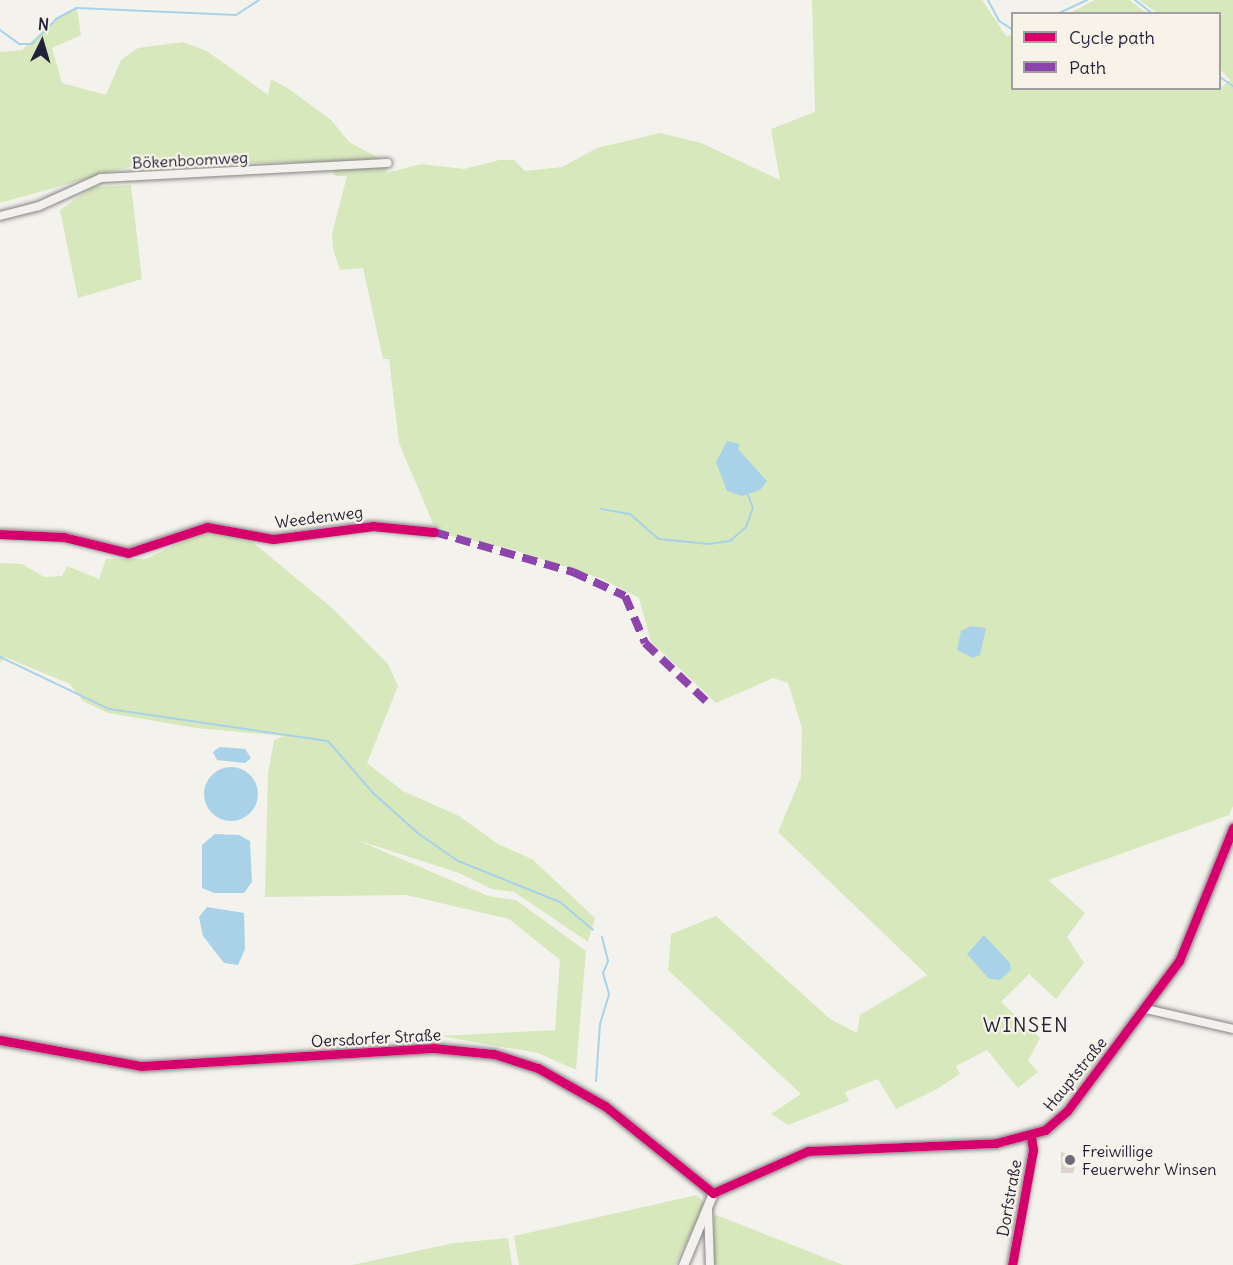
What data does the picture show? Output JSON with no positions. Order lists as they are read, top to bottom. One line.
{"streets":{"street":["Bökenboomweg","Weedenweg","Oersdorfer Straße","Hauptstraße","Dorfstraße"]},"crossings":[["Hauptstraße","Dorfstraße"]],"districts":["WINSEN"],"places":["Freiwillige Feuerwehr Winsen"],"legend":["Cycle path","Path"],"north":"top"}
